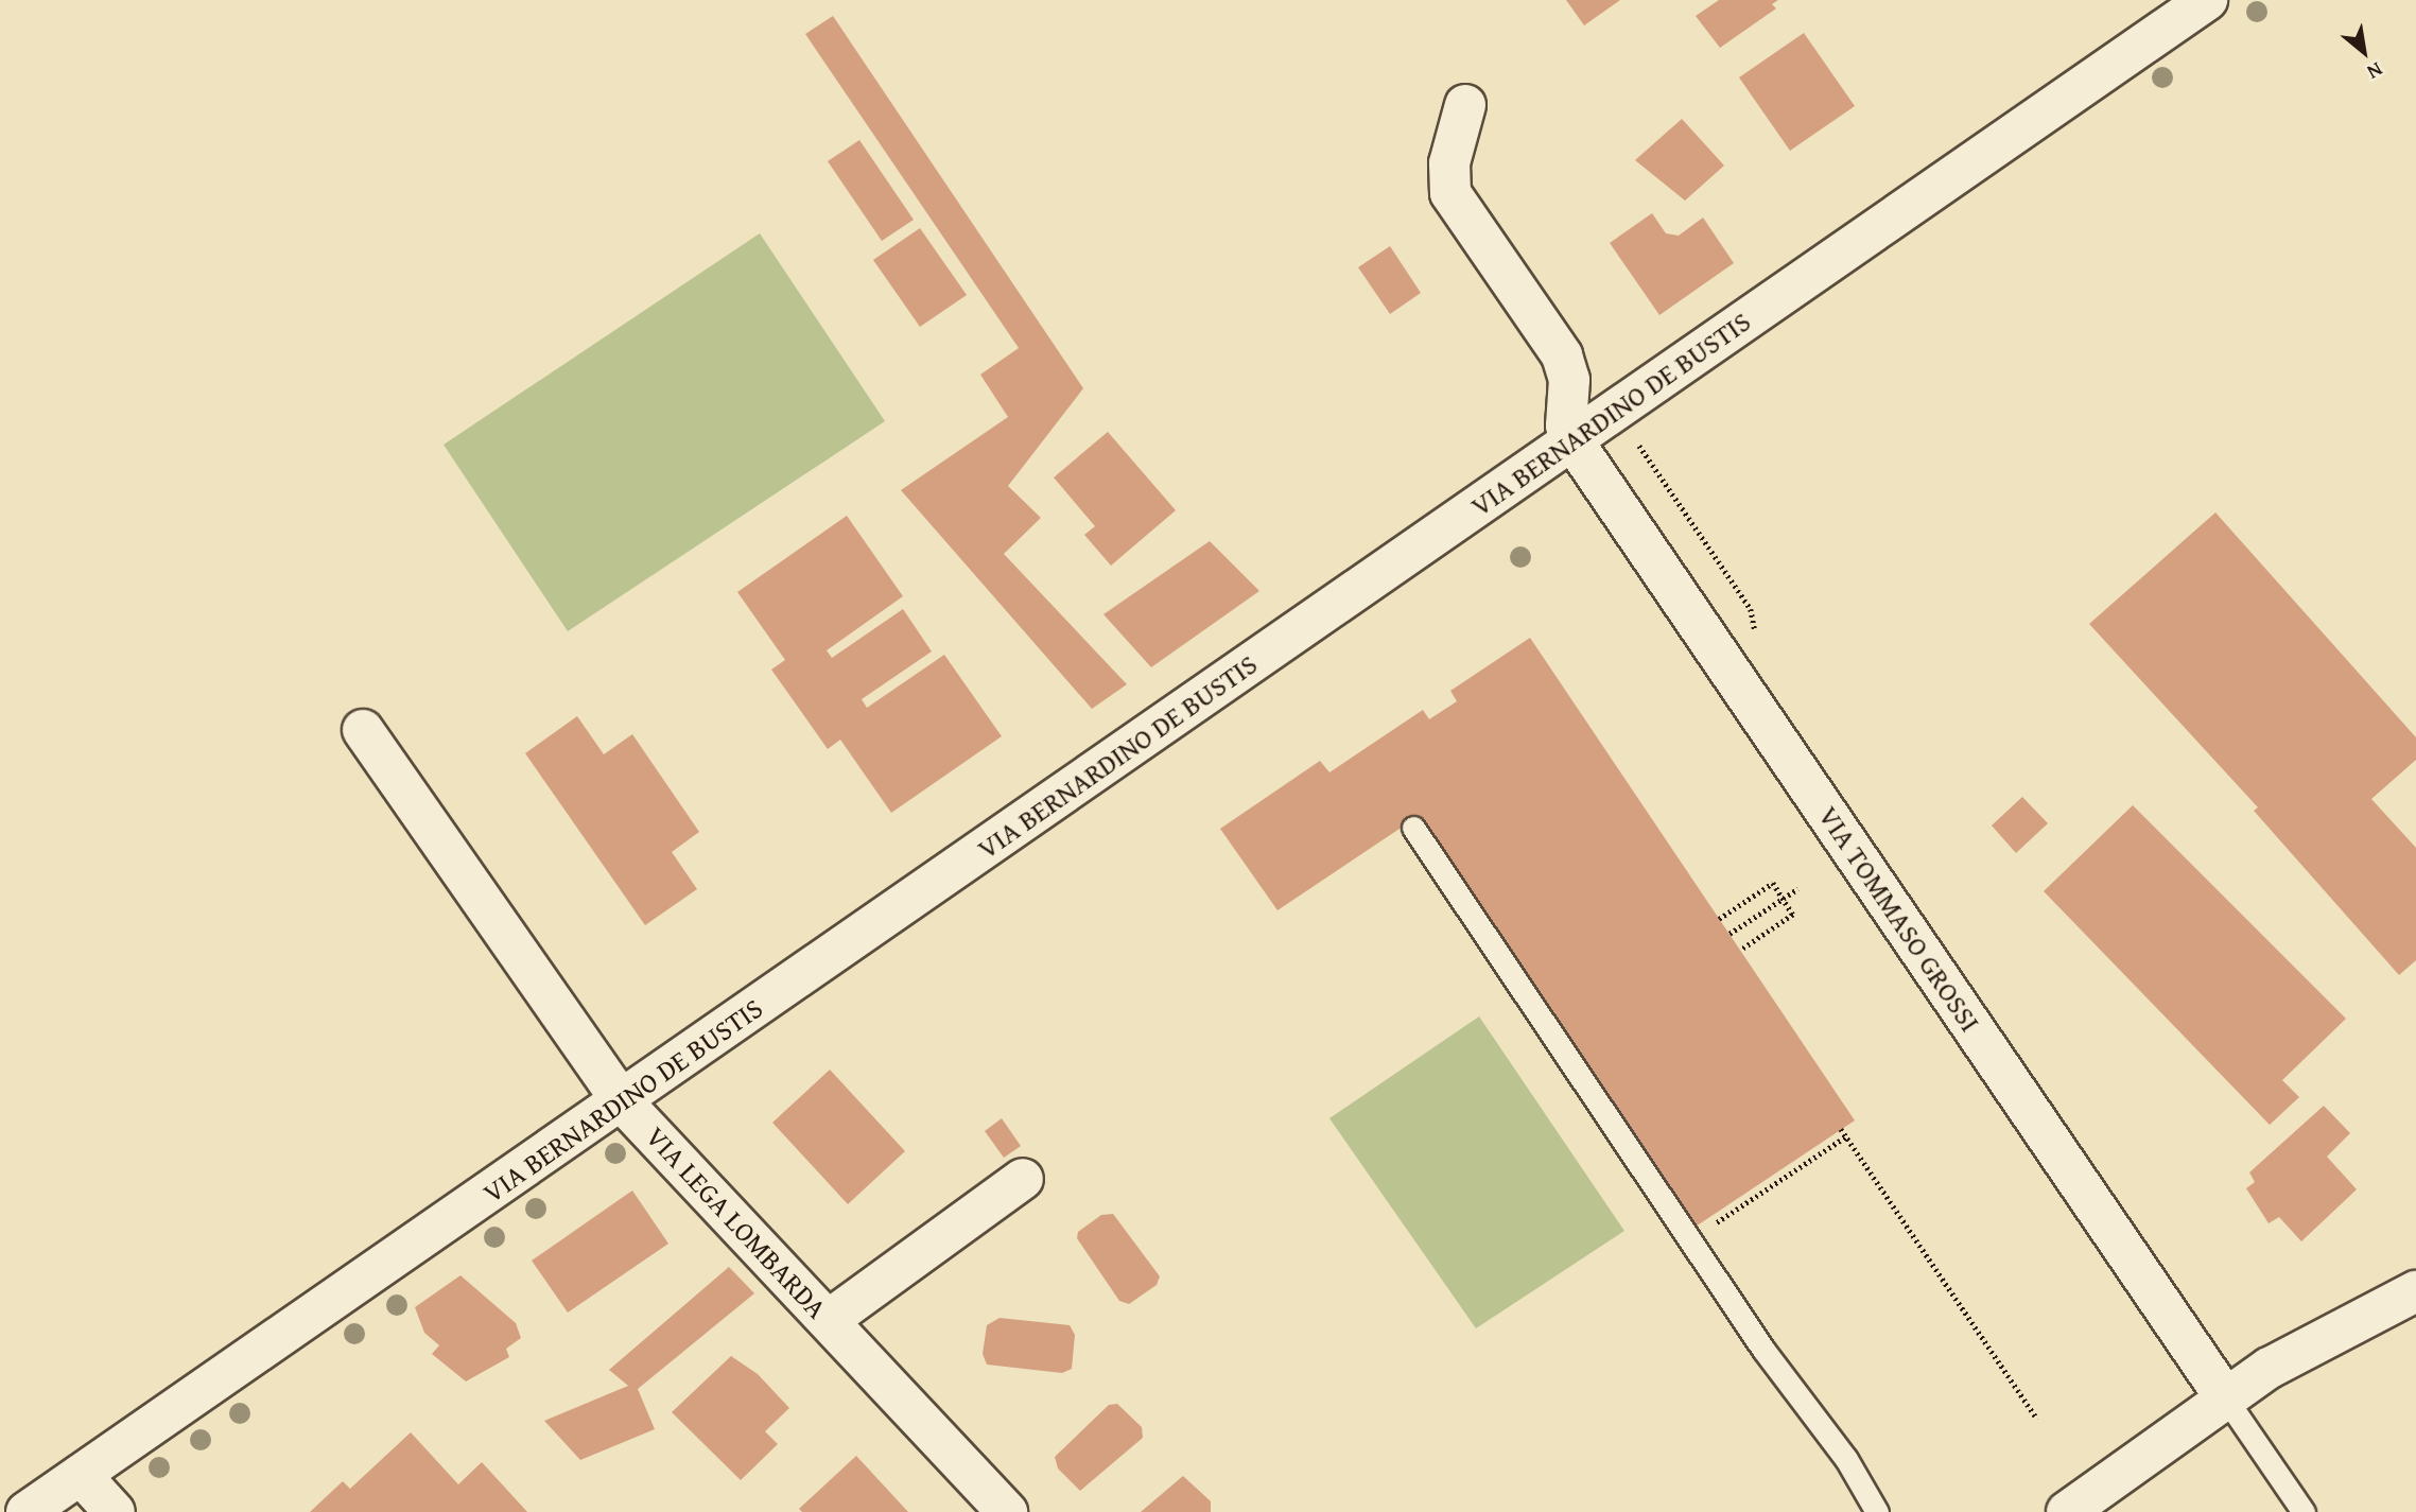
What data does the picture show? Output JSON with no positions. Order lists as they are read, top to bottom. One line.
{"streets":{"street":["VIA BERNARDINO DE BUSTIS","VIA TOMMASO GROSSI","VIA LEGA LOMBARDA"]},"crossings":[["VIA BERNARDINO DE BUSTIS","VIA TOMMASO GROSSI"],["VIA BERNARDINO DE BUSTIS","VIA LEGA LOMBARDA"]],"north":"bottom right"}
